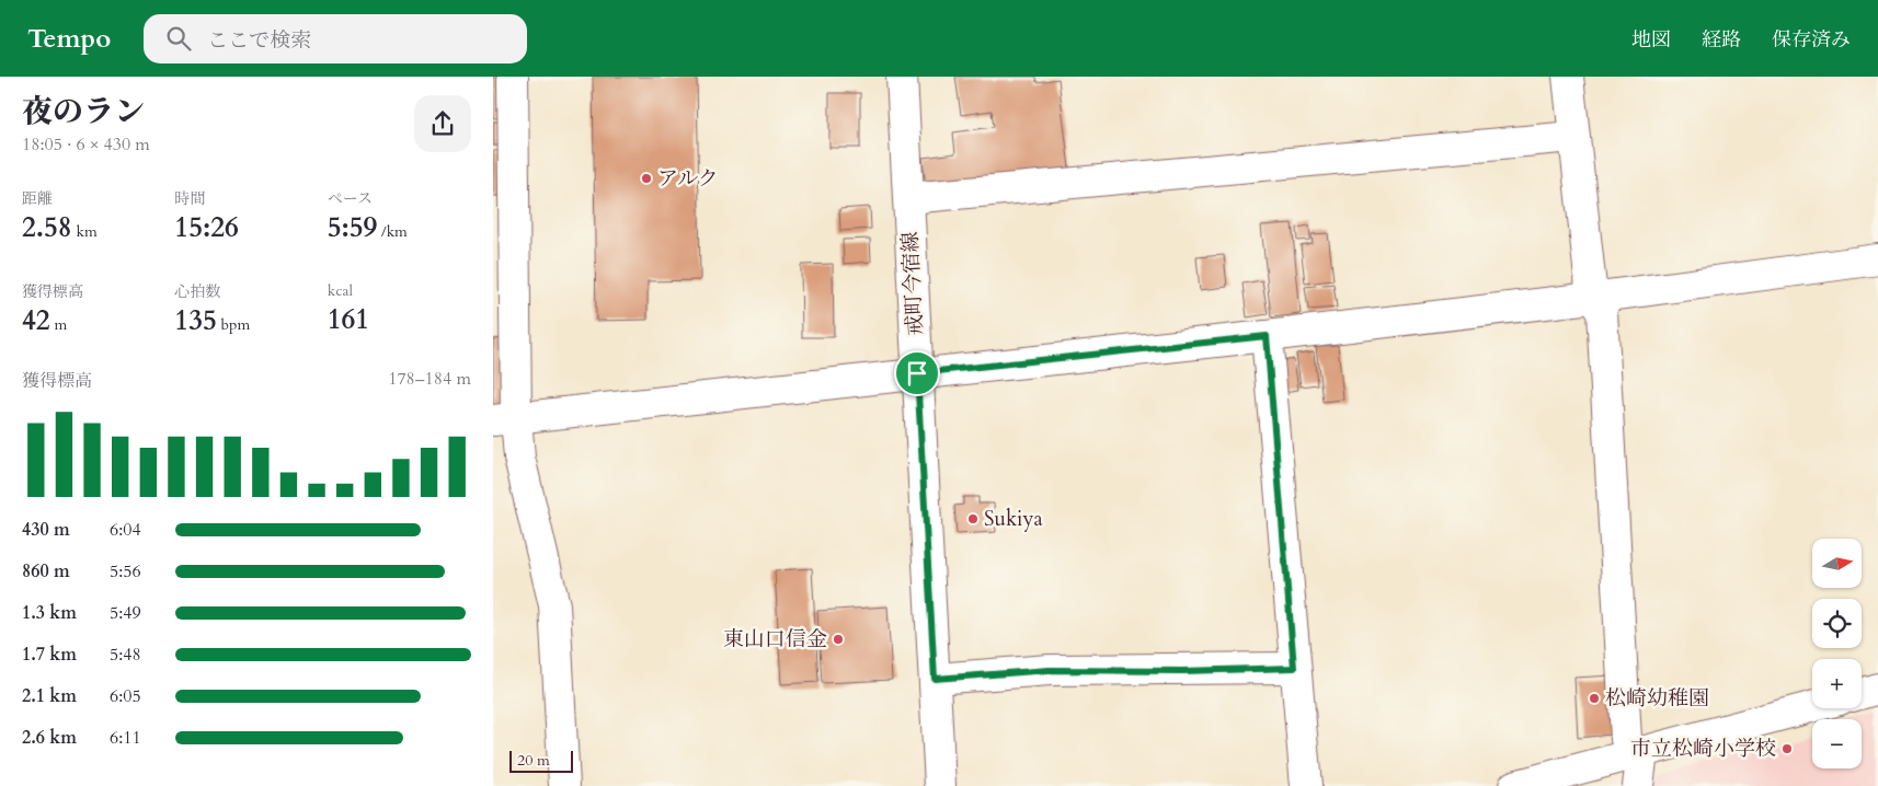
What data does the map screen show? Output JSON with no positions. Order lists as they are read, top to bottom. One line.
{"streets":{"street":["戒町今宿線"]},"places":["アルク","Sukiya","東山口信金","松崎幼稚園","市立松崎小学校"],"scale_bar":"20 m","north":"right","page":{"header":"Tempo","search":"ここで検索","nav":["地図","経路","保存済み"],"heading":["夜のラン","18:05 · 6 × 430 m"],"stats":[["距離","2.58 km"],["時間","15:26"],["ペース","5:59 /km"],["獲得標高","42 m"],["心拍数","135 bpm"],["kcal","161"]],"chart":["獲得標高","178–184 m"],"list":[{"name":"430 m","note":"6:04"},{"name":"860 m","note":"5:56"},{"name":"1.3 km","note":"5:49"},{"name":"1.7 km","note":"5:48"},{"name":"2.1 km","note":"6:05"},{"name":"2.6 km","note":"6:11"}],"map_buttons":["+","−"],"scale":"20 m"}}
